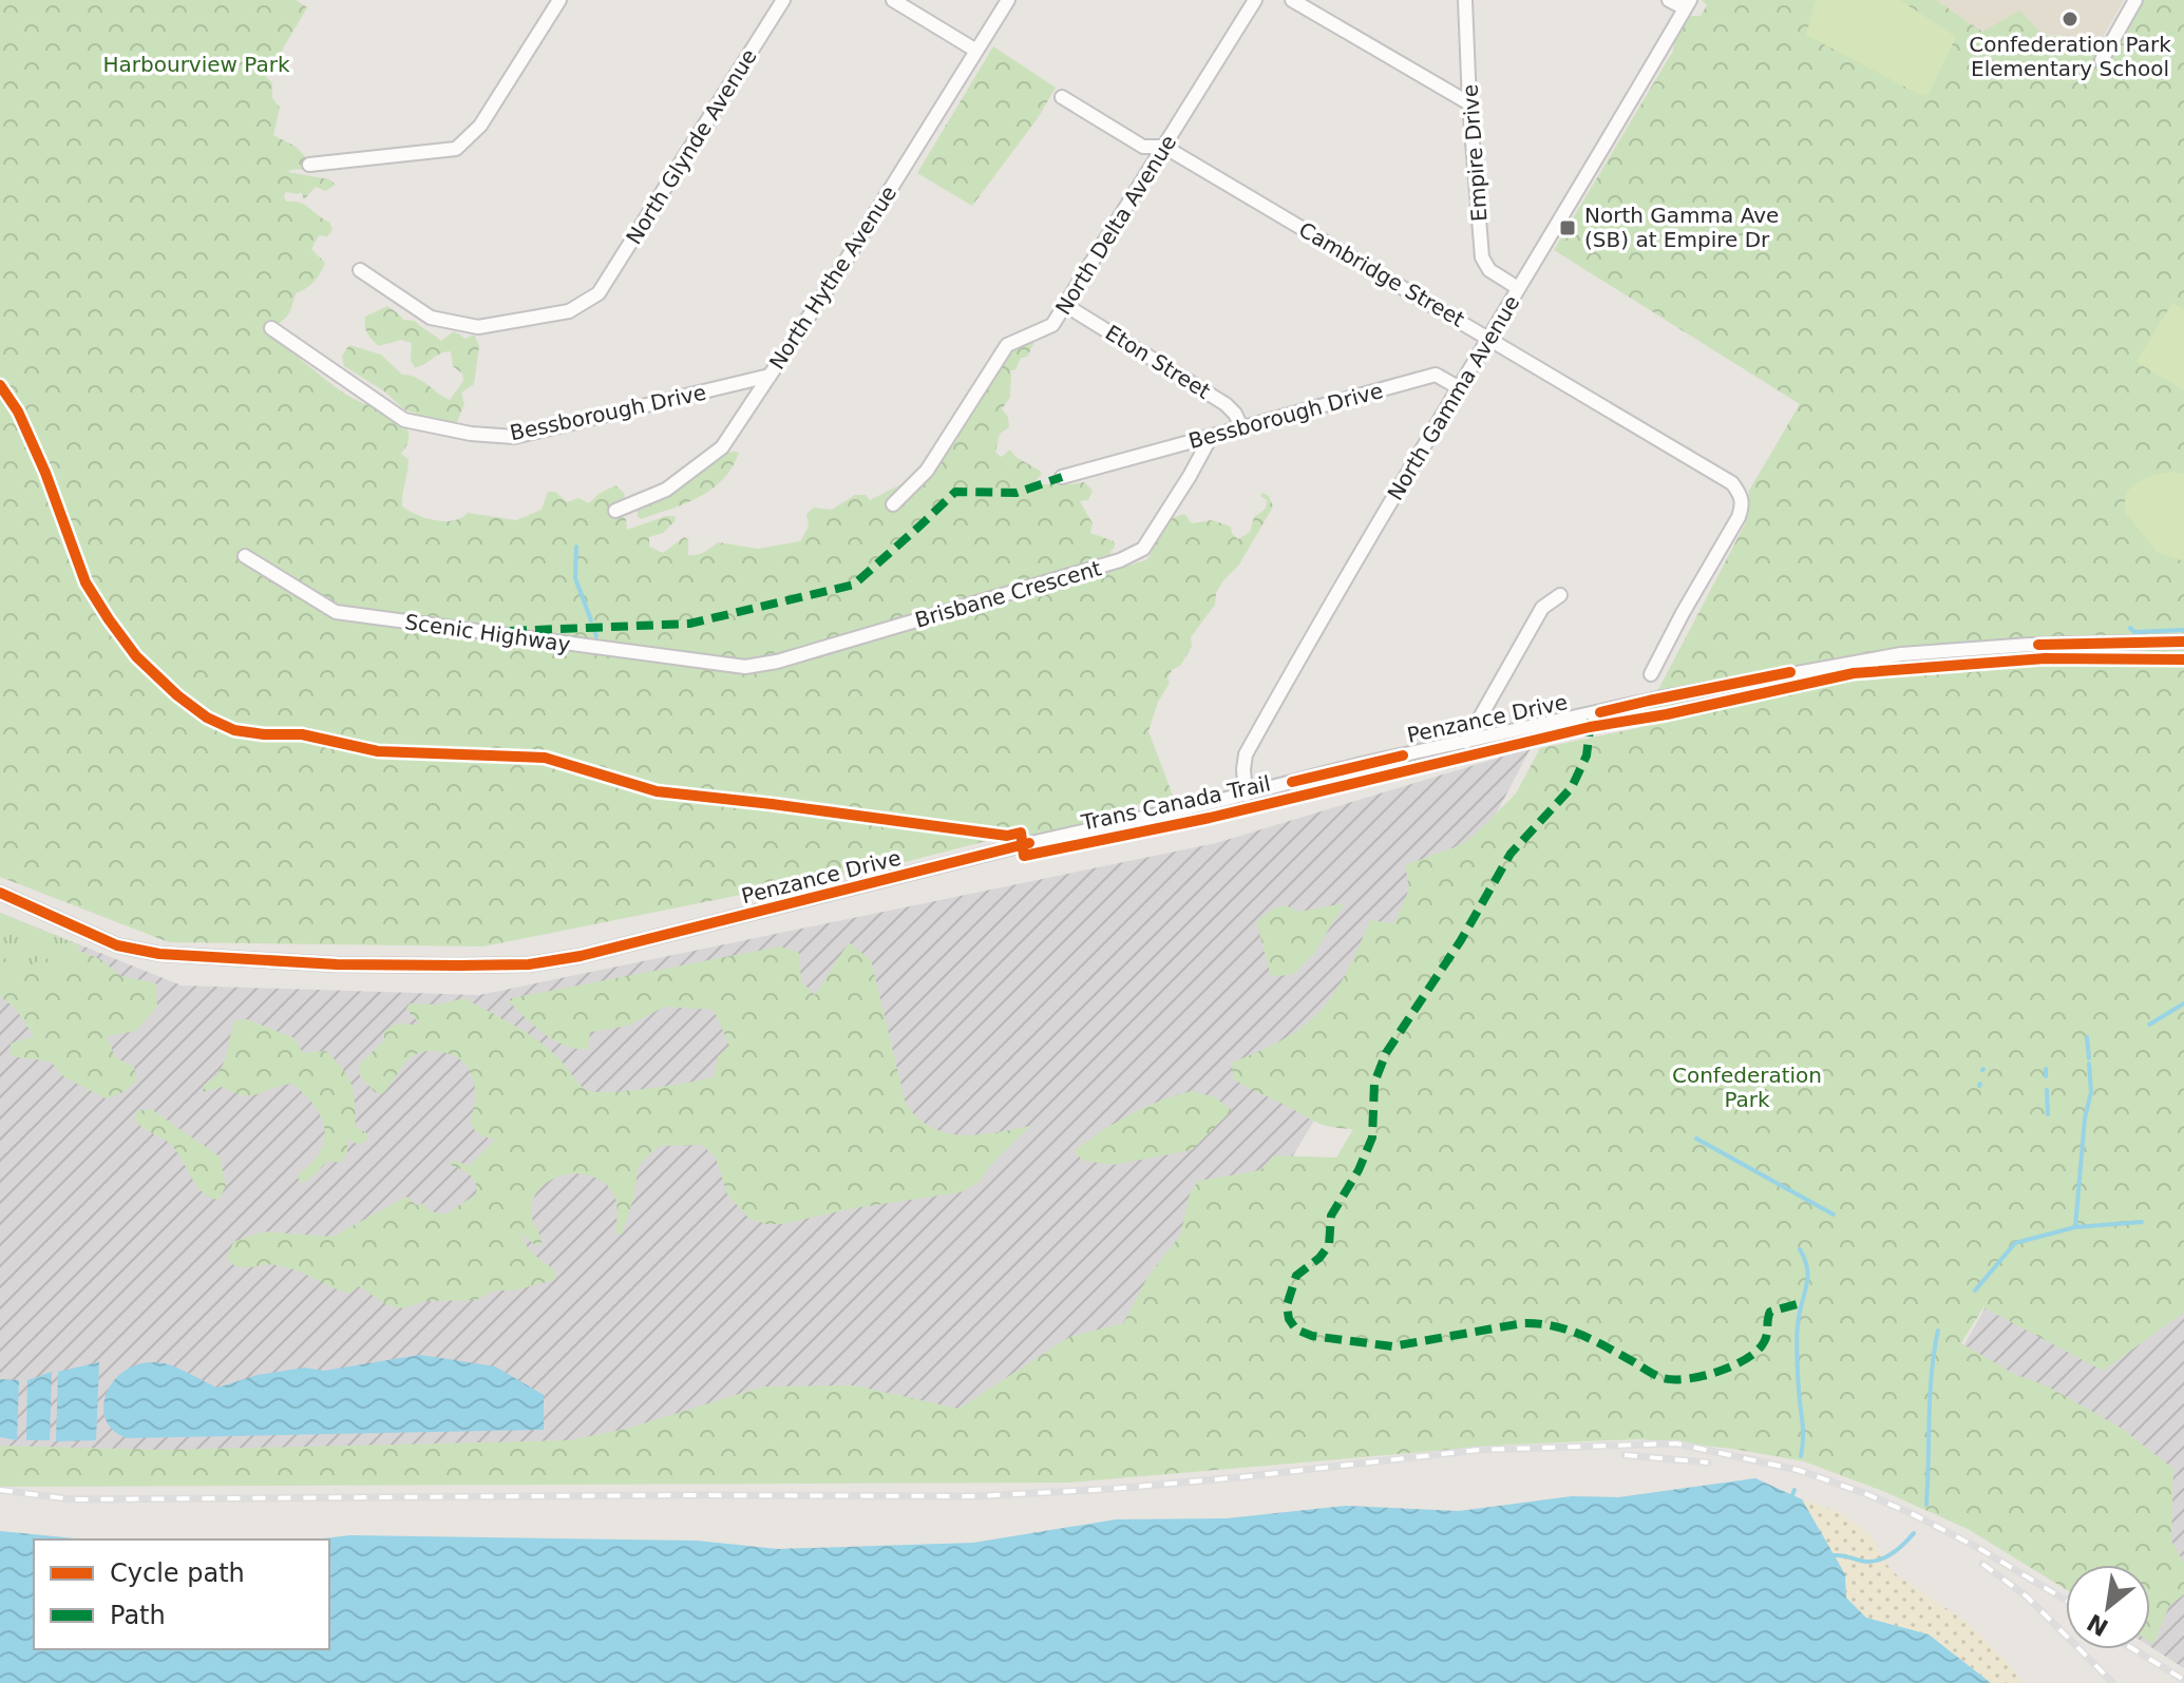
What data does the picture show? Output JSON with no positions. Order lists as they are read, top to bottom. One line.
{"streets":{"street":["North Glynde Avenue","Empire Drive","North Delta Avenue","Cambridge Street","North Hythe Avenue","Eton Street","North Gamma Avenue","Bessborough Drive","Brisbane Crescent","Scenic Highway","Penzance Drive"],"cycle path":["Trans Canada Trail"]},"crossings":[["Empire Drive","North Gamma Avenue"],["North Delta Avenue","Cambridge Street"],["North Delta Avenue","Eton Street"],["Cambridge Street","North Gamma Avenue"],["North Hythe Avenue","Bessborough Drive"],["Eton Street","Bessborough Drive"],["North Gamma Avenue","Bessborough Drive"],["North Gamma Avenue","Penzance Drive"],["Bessborough Drive","Brisbane Crescent"],["Brisbane Crescent","Scenic Highway"]],"parks":["Harbourview Park","Confederation Park"],"places":{"other":["Confederation Park Elementary School"],"transit":["North Gamma Ave (SB) at Empire Dr"]},"legend":["Cycle path","Path"],"north":"bottom left"}
